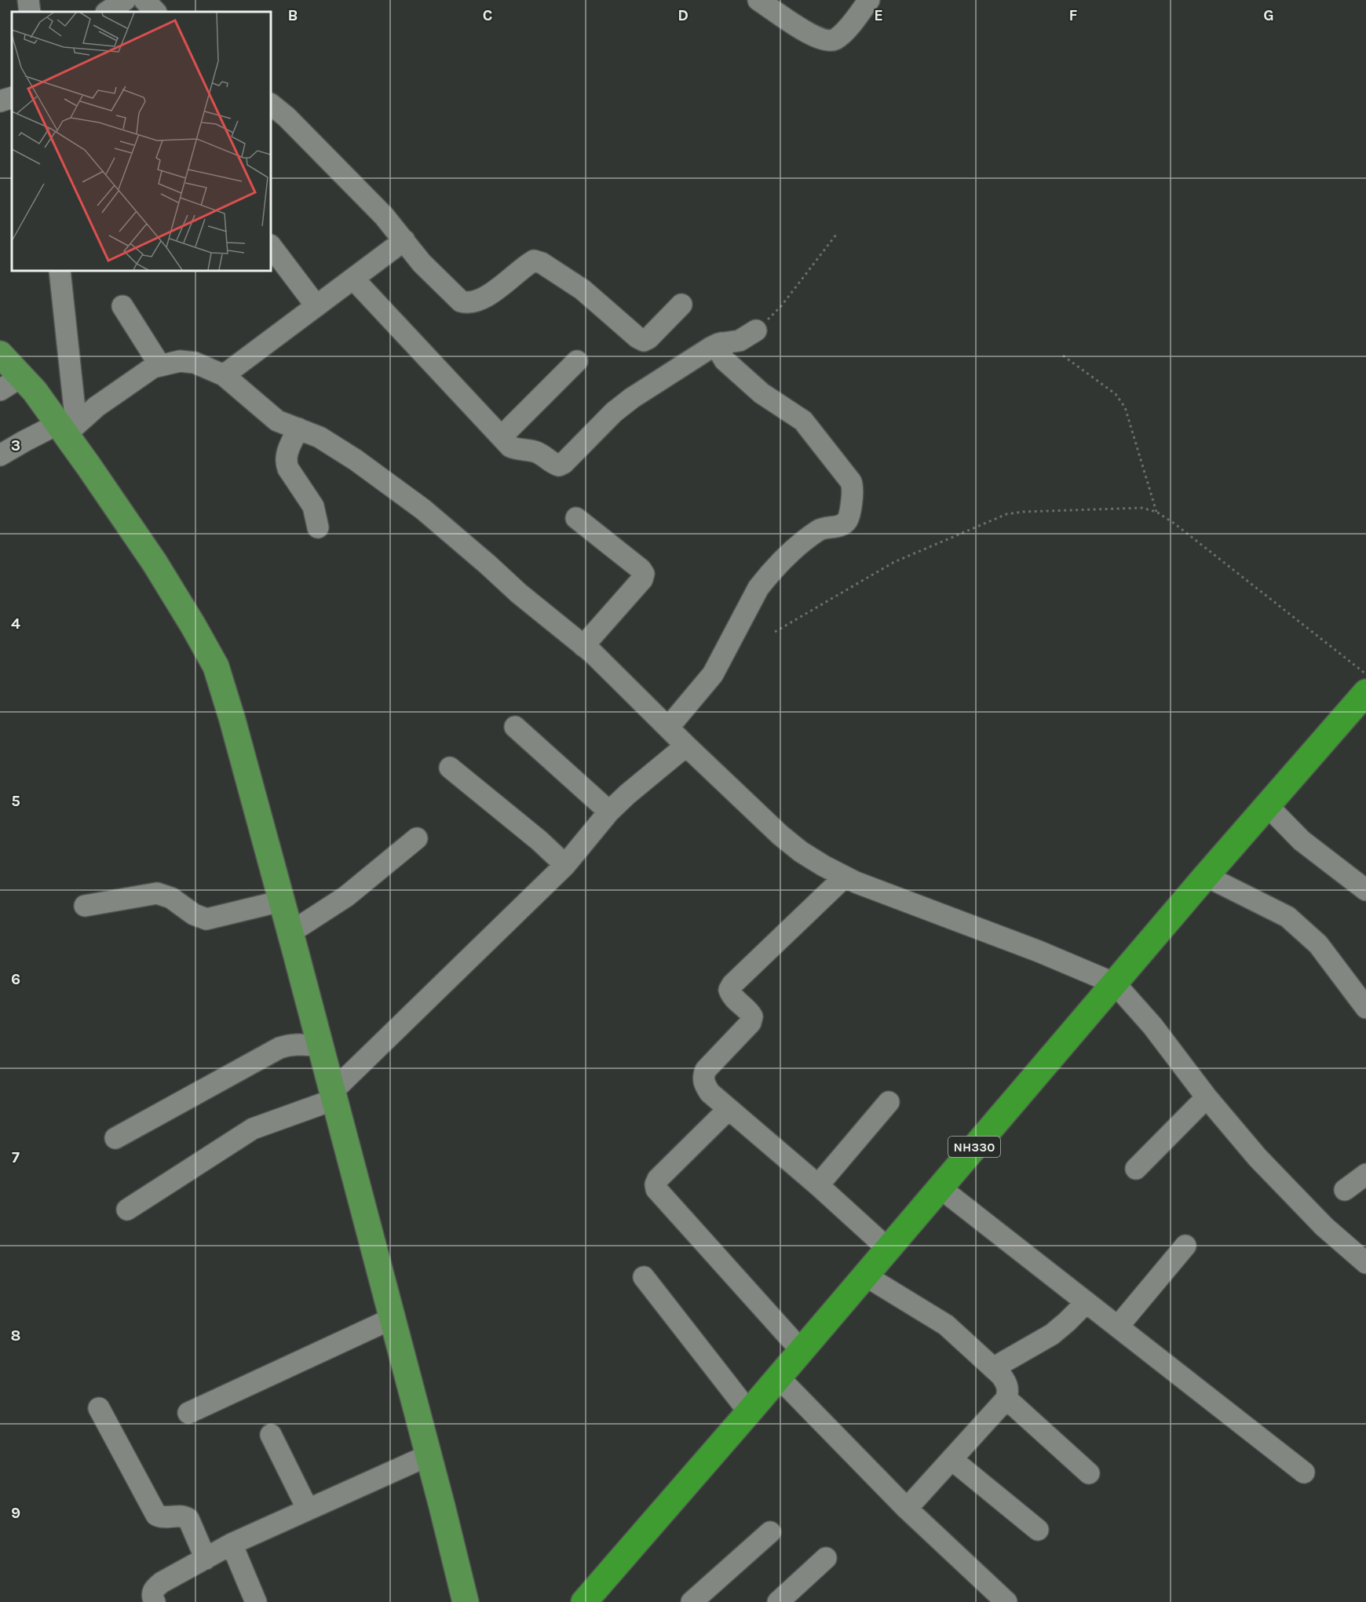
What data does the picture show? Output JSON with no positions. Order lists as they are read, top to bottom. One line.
{"streets":{"highway":["NH330"]},"grid":{"columns":["B","C","D","E","F","G"],"rows":["3","4","5","6","7","8","9"]}}
